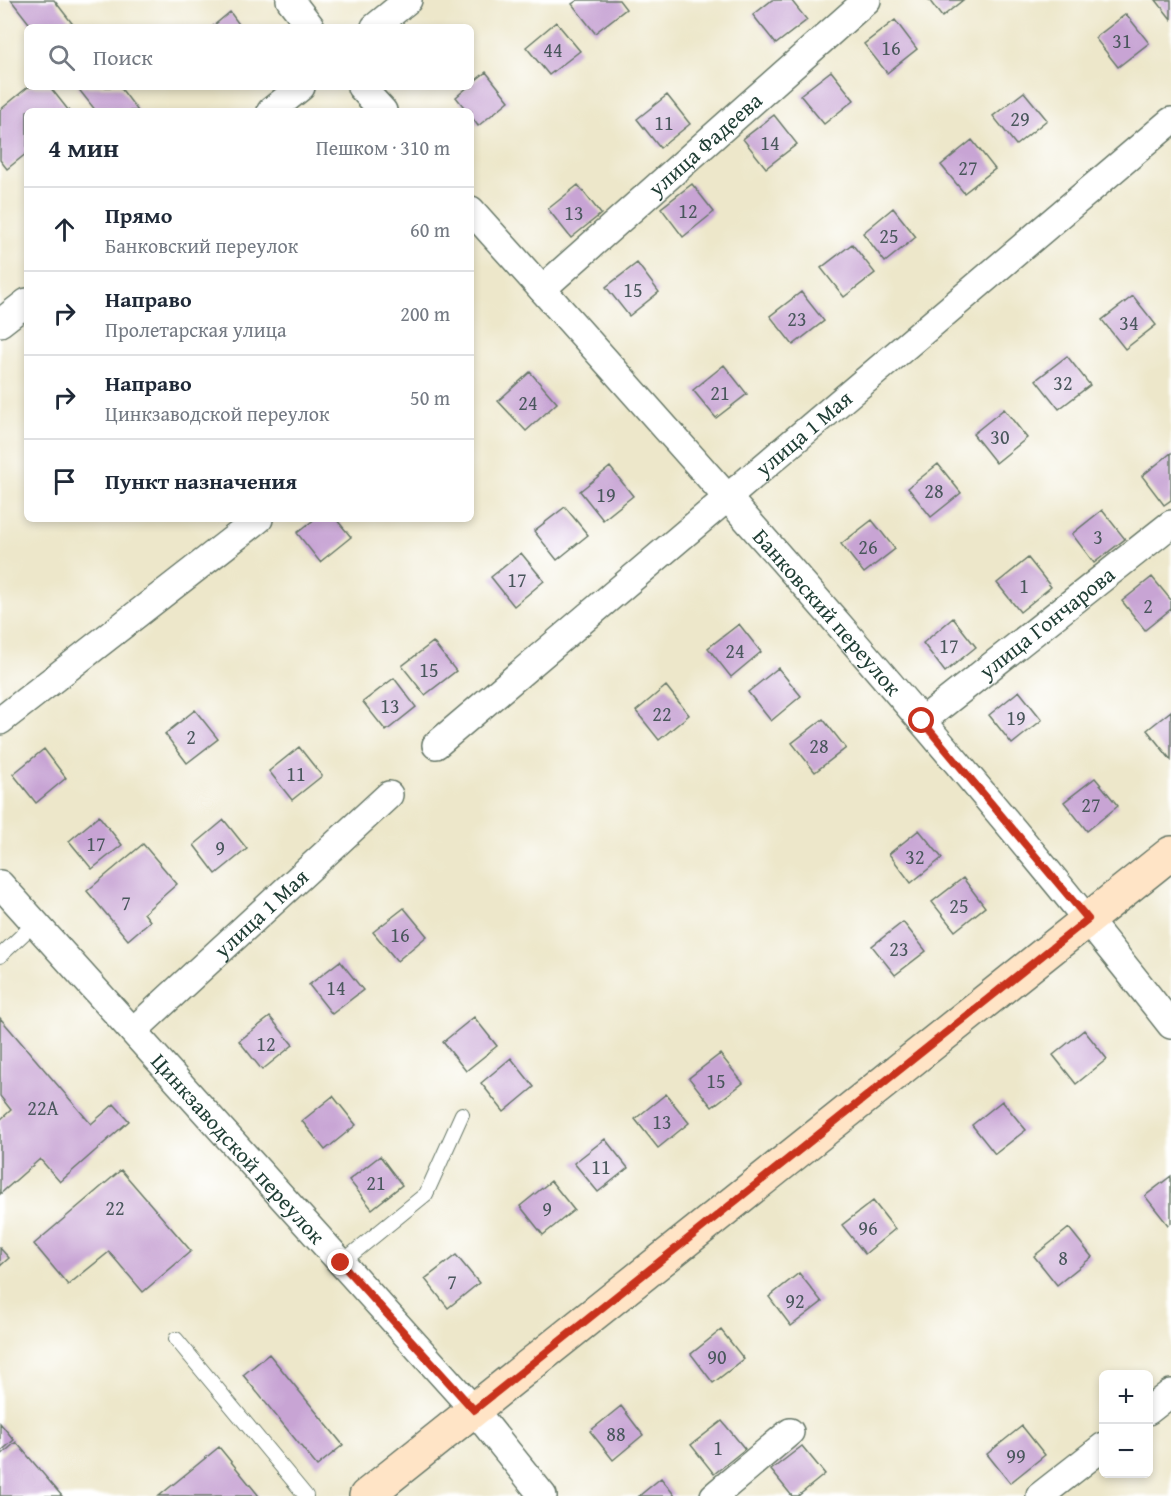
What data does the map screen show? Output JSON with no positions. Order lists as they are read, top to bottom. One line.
{"streets":{"street":["улица Фадеева","улица 1 Мая","Банковский переулок","улица Гончарова","Цинкзаводской переулок"]},"crossings":[["улица Фадеева","Банковский переулок"],["улица 1 Мая","Банковский переулок"],["улица 1 Мая","Цинкзаводской переулок"],["Банковский переулок","улица Гончарова"]],"house_numbers":["31","16","44","29","11","14","27","12","13","25","15","23","34","32","21","24","30","28","19","3","26","17","1","2","17","24","15","13","22","19","2","28","11","27","17","9","32","7","25","16","23","14","12","15","22А","13","11","21","22","9","96","8","7","92","90","88","1","99"],"page":{"search":"Поиск","heading":["4 мин","Пешком · 310 m"],"list":[["Прямо","Банковский переулок","60 m"],["Направо","Пролетарская улица","200 m"],["Направо","Цинкзаводской переулок","50 m"],"Пункт назначения"],"map_buttons":["+","−"]}}
